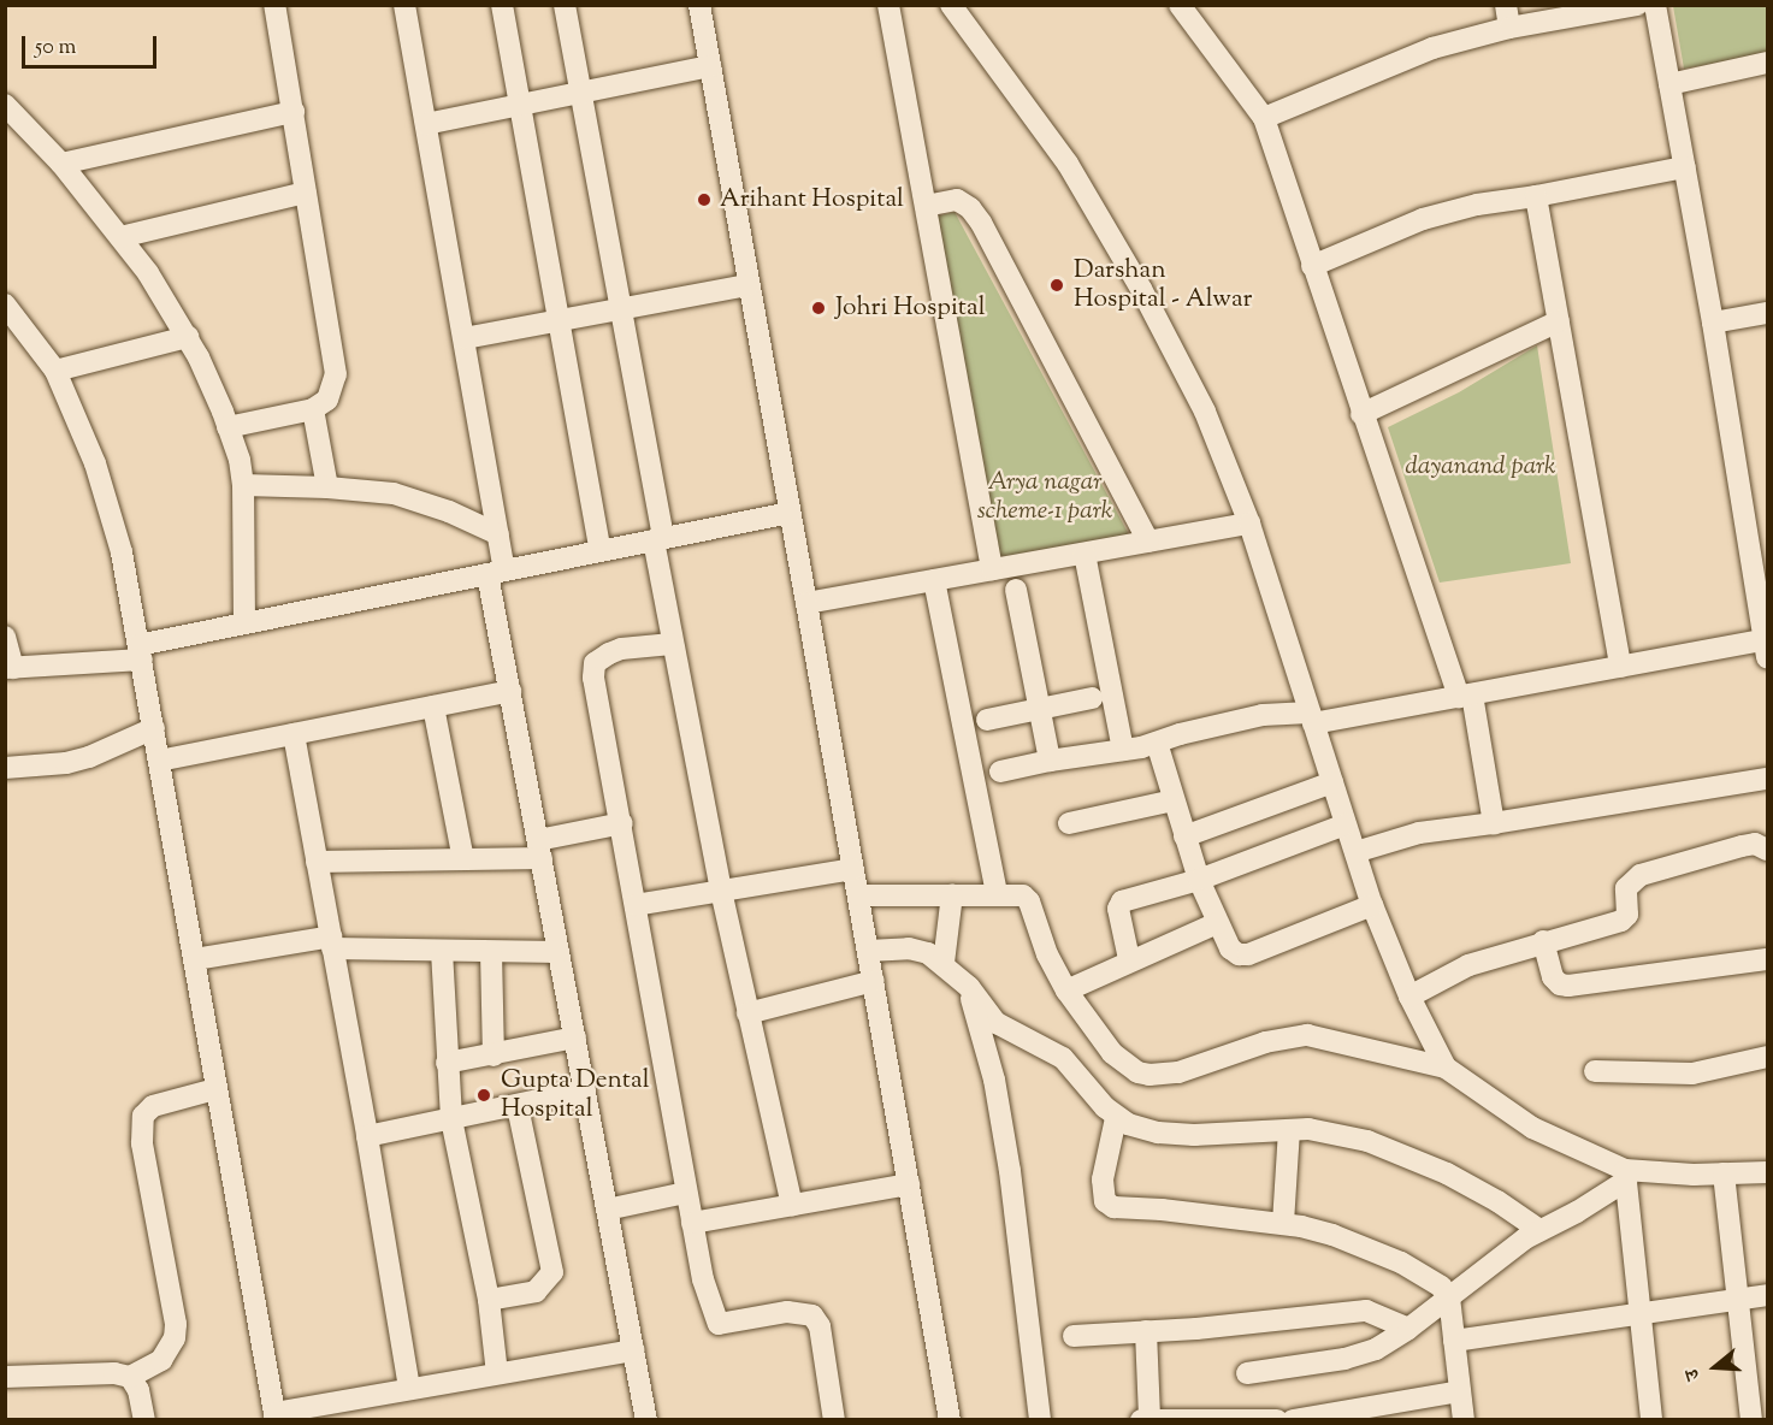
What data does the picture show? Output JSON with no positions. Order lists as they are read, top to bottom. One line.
{"parks":["dayanand park","Arya nagar scheme-1 park"],"places":["Arihant Hospital","Darshan Hospital - Alwar","Johri Hospital","Gupta Dental Hospital"],"scale_bar":"50 m","north":"left"}
